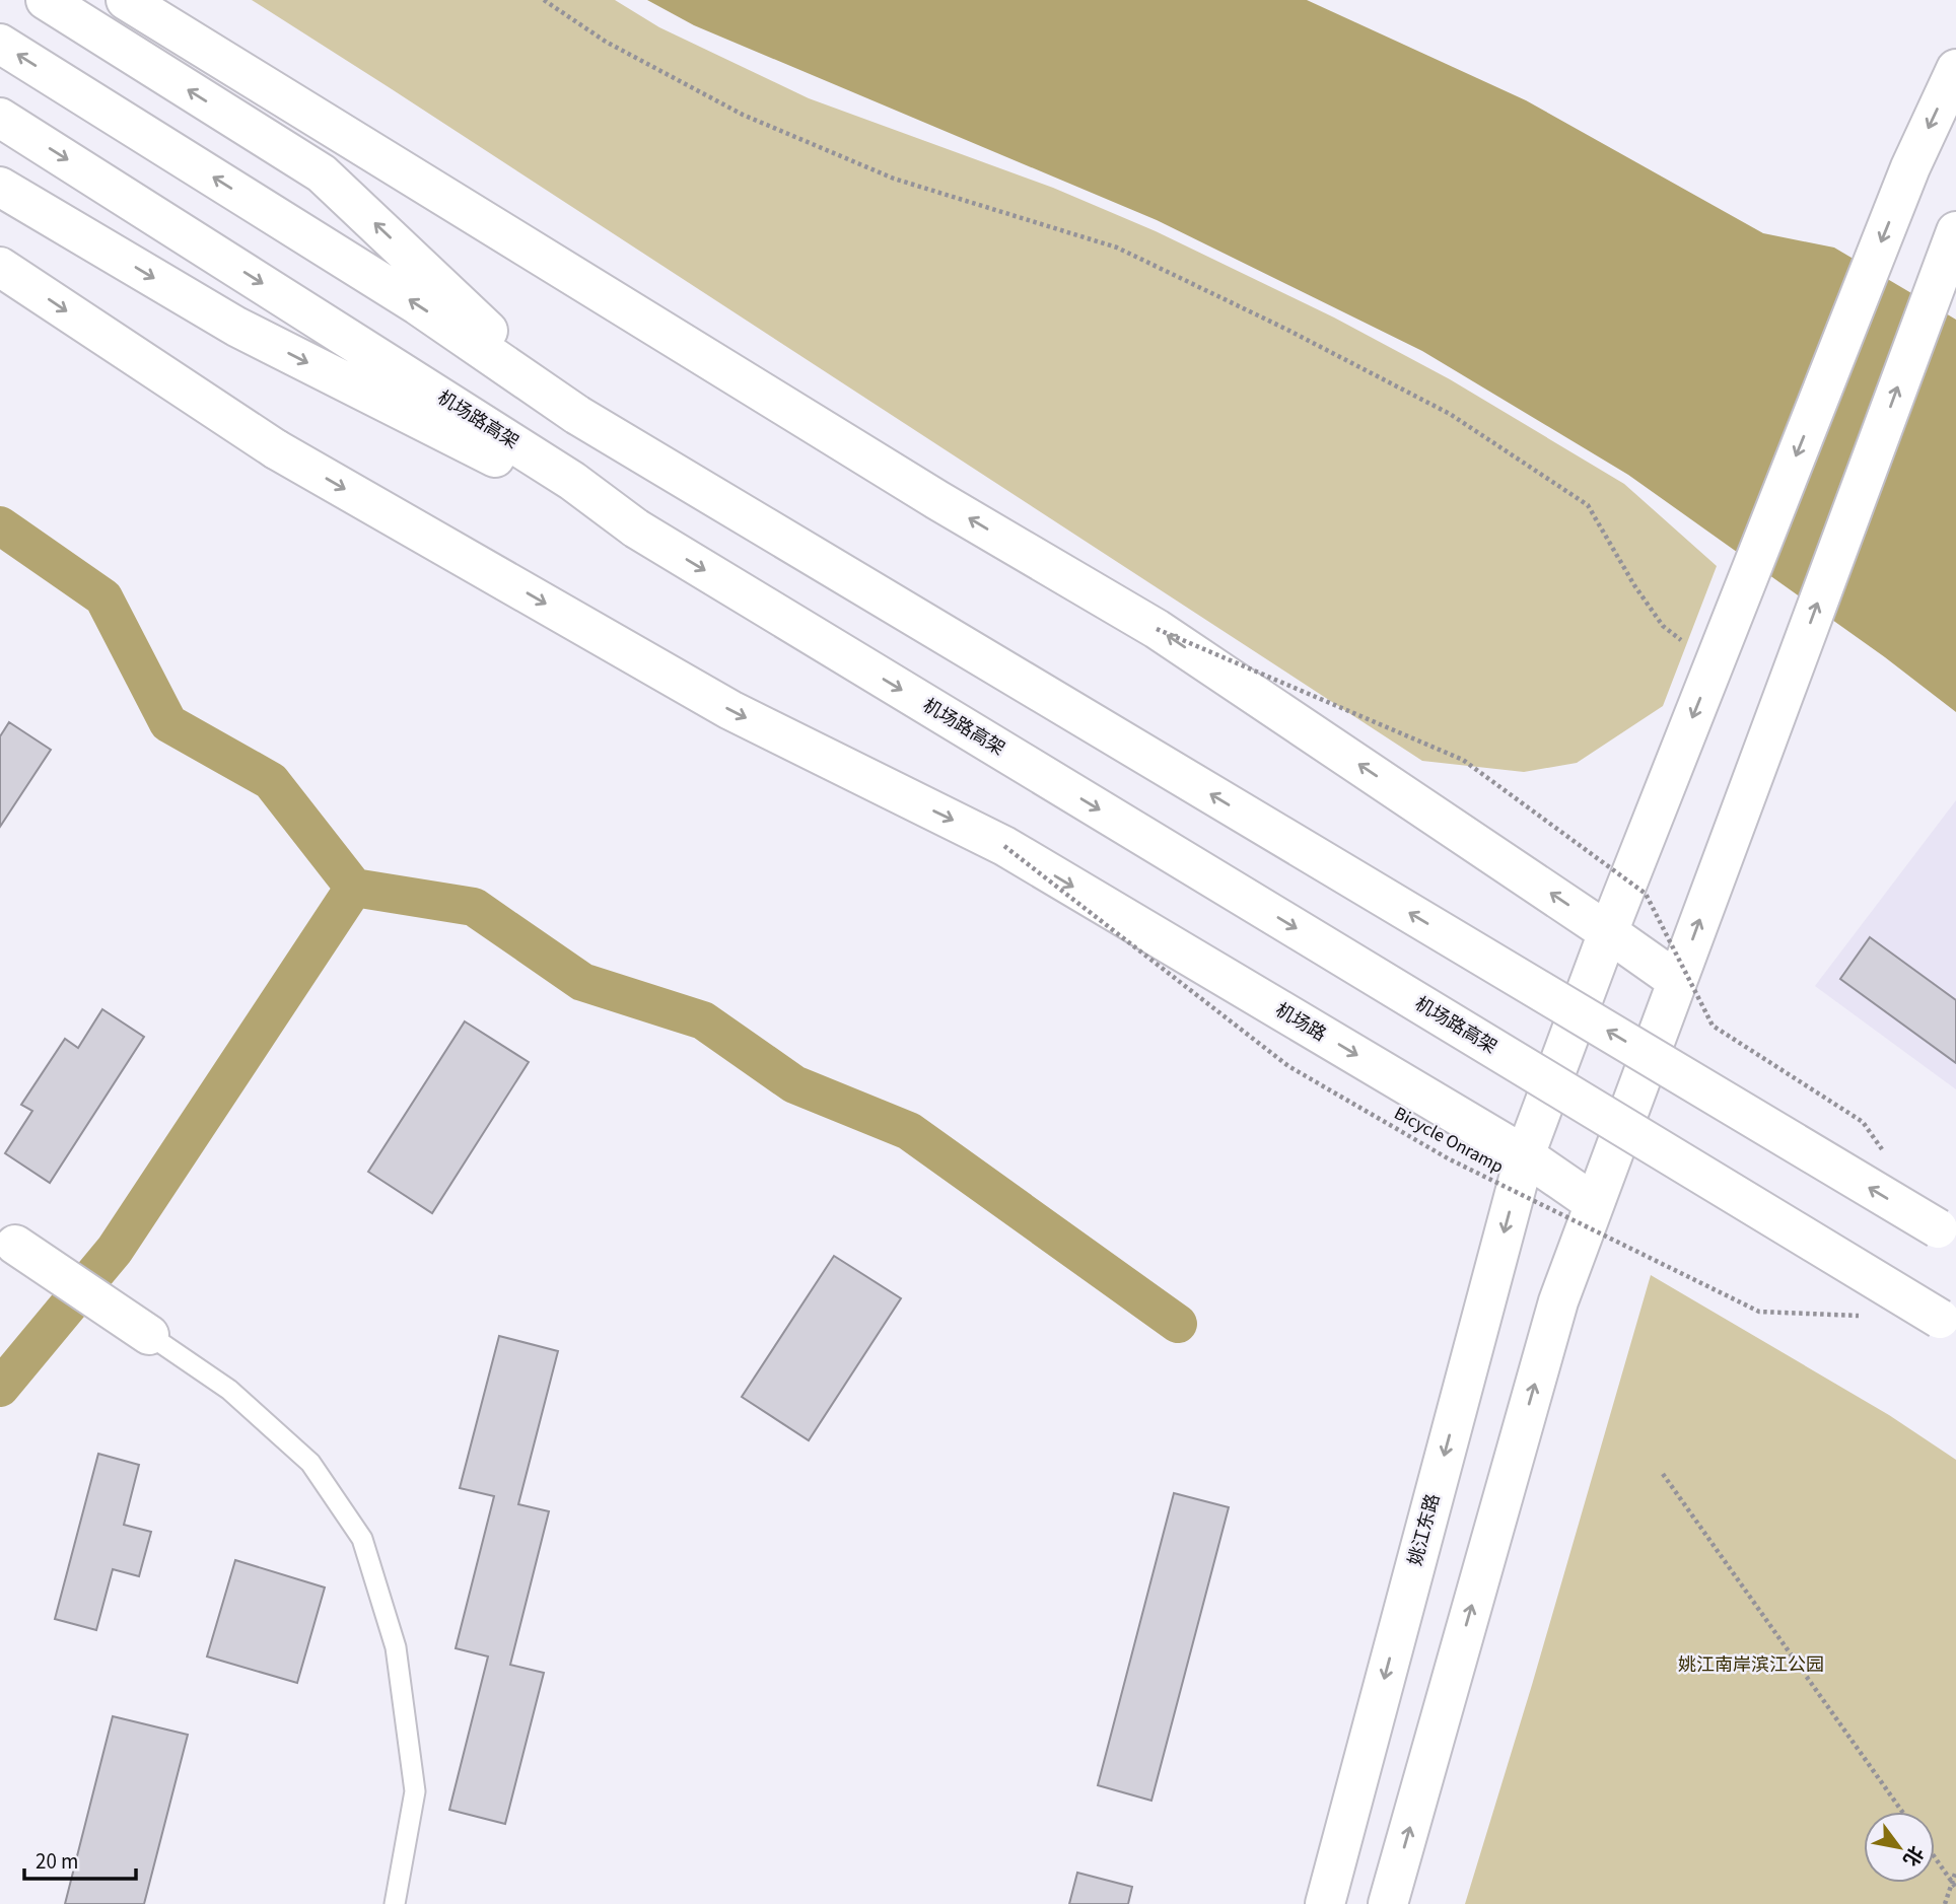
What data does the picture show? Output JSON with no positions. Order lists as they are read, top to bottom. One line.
{"streets":{"main road":["机场路高架","机场路","姚江东路"],"path":["Bicycle Onramp"]},"crossings":[["机场路","Bicycle Onramp"],["机场路","姚江东路"]],"parks":["姚江南岸滨江公园"],"scale_bar":"20 m","north":"bottom right"}
